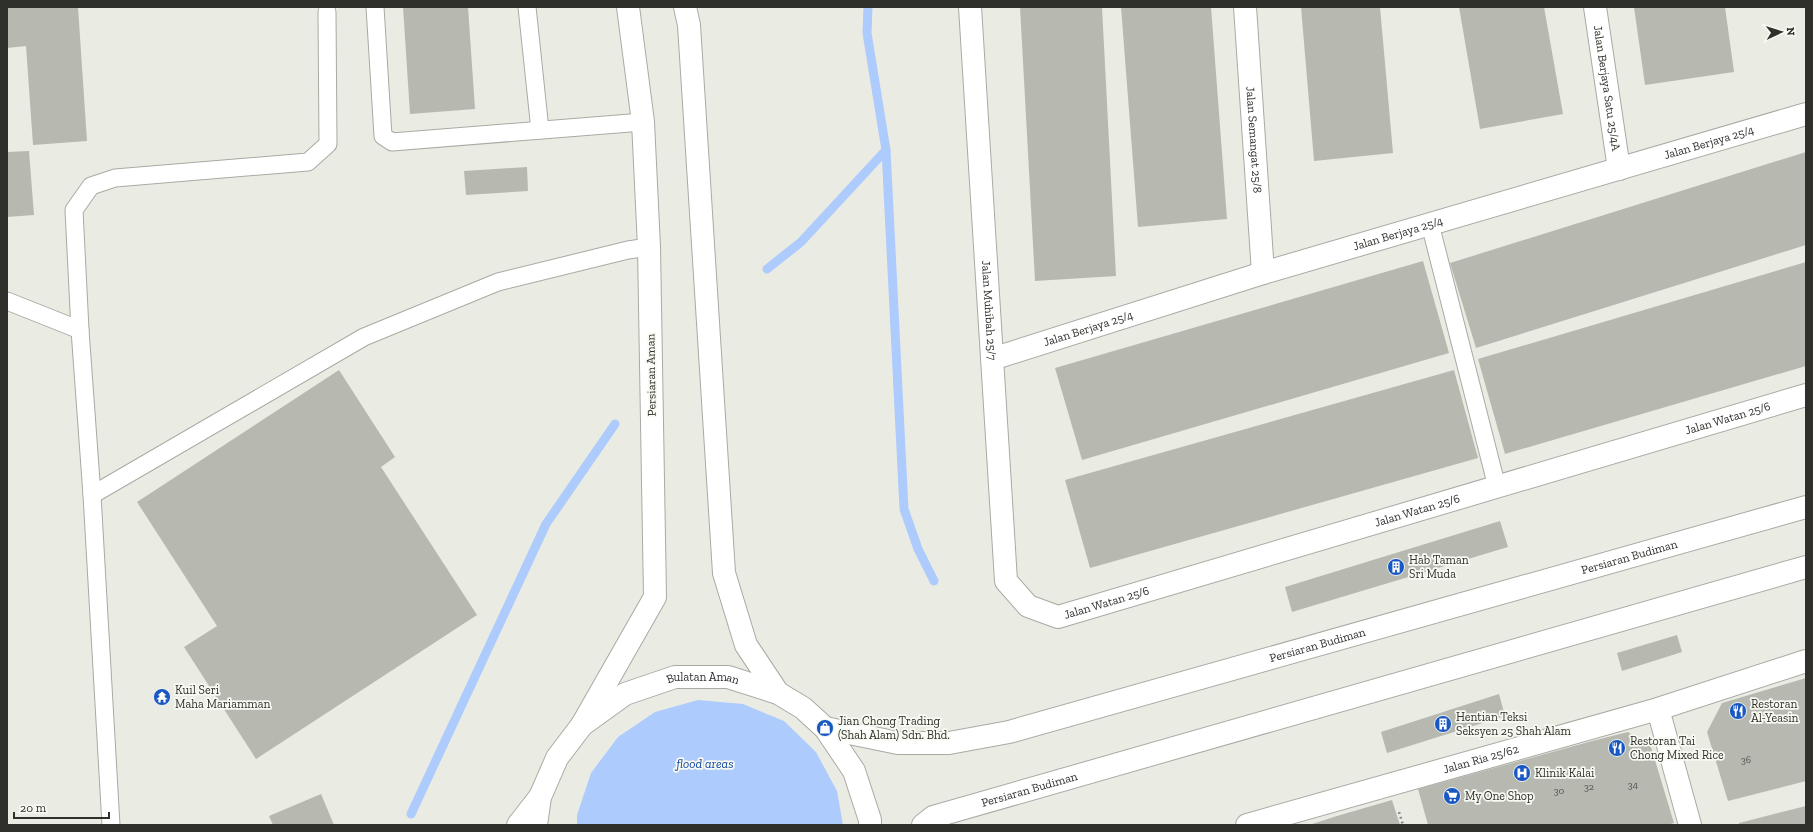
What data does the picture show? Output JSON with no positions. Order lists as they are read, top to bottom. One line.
{"streets":{"street":["Jalan Berjaya Satu 25/4A","Jalan Semangat 25/8","Jalan Berjaya 25/4","Jalan Muhibah 25/7","Persiaran Aman","Jalan Watan 25/6","Persiaran Budiman","Bulatan Aman","Jalan Ria 25/62"]},"crossings":[["Jalan Berjaya Satu 25/4A","Jalan Berjaya 25/4"],["Jalan Semangat 25/8","Jalan Berjaya 25/4"],["Jalan Berjaya 25/4","Jalan Muhibah 25/7"],["Jalan Muhibah 25/7","Jalan Watan 25/6"],["Persiaran Aman","Bulatan Aman"],["Persiaran Budiman","Bulatan Aman"]],"water":["flood areas"],"places":{"building":["Hab Taman Sri Muda","Hentian Teksi Seksyen 25 Shah Alam"],"temple":["Kuil Seri Maha Mariamman"],"restaurant":["Restoran Al-Yeasin","Restoran Tai Chong Mixed Rice"],"shop":["Jian Chong Trading (Shah Alam) Sdn. Bhd."],"hospital":["Klinik Kalai"],"supermarket":["My One Shop"]},"house_numbers":["36","34","32","30"],"scale_bar":"20 m","north":"right"}
